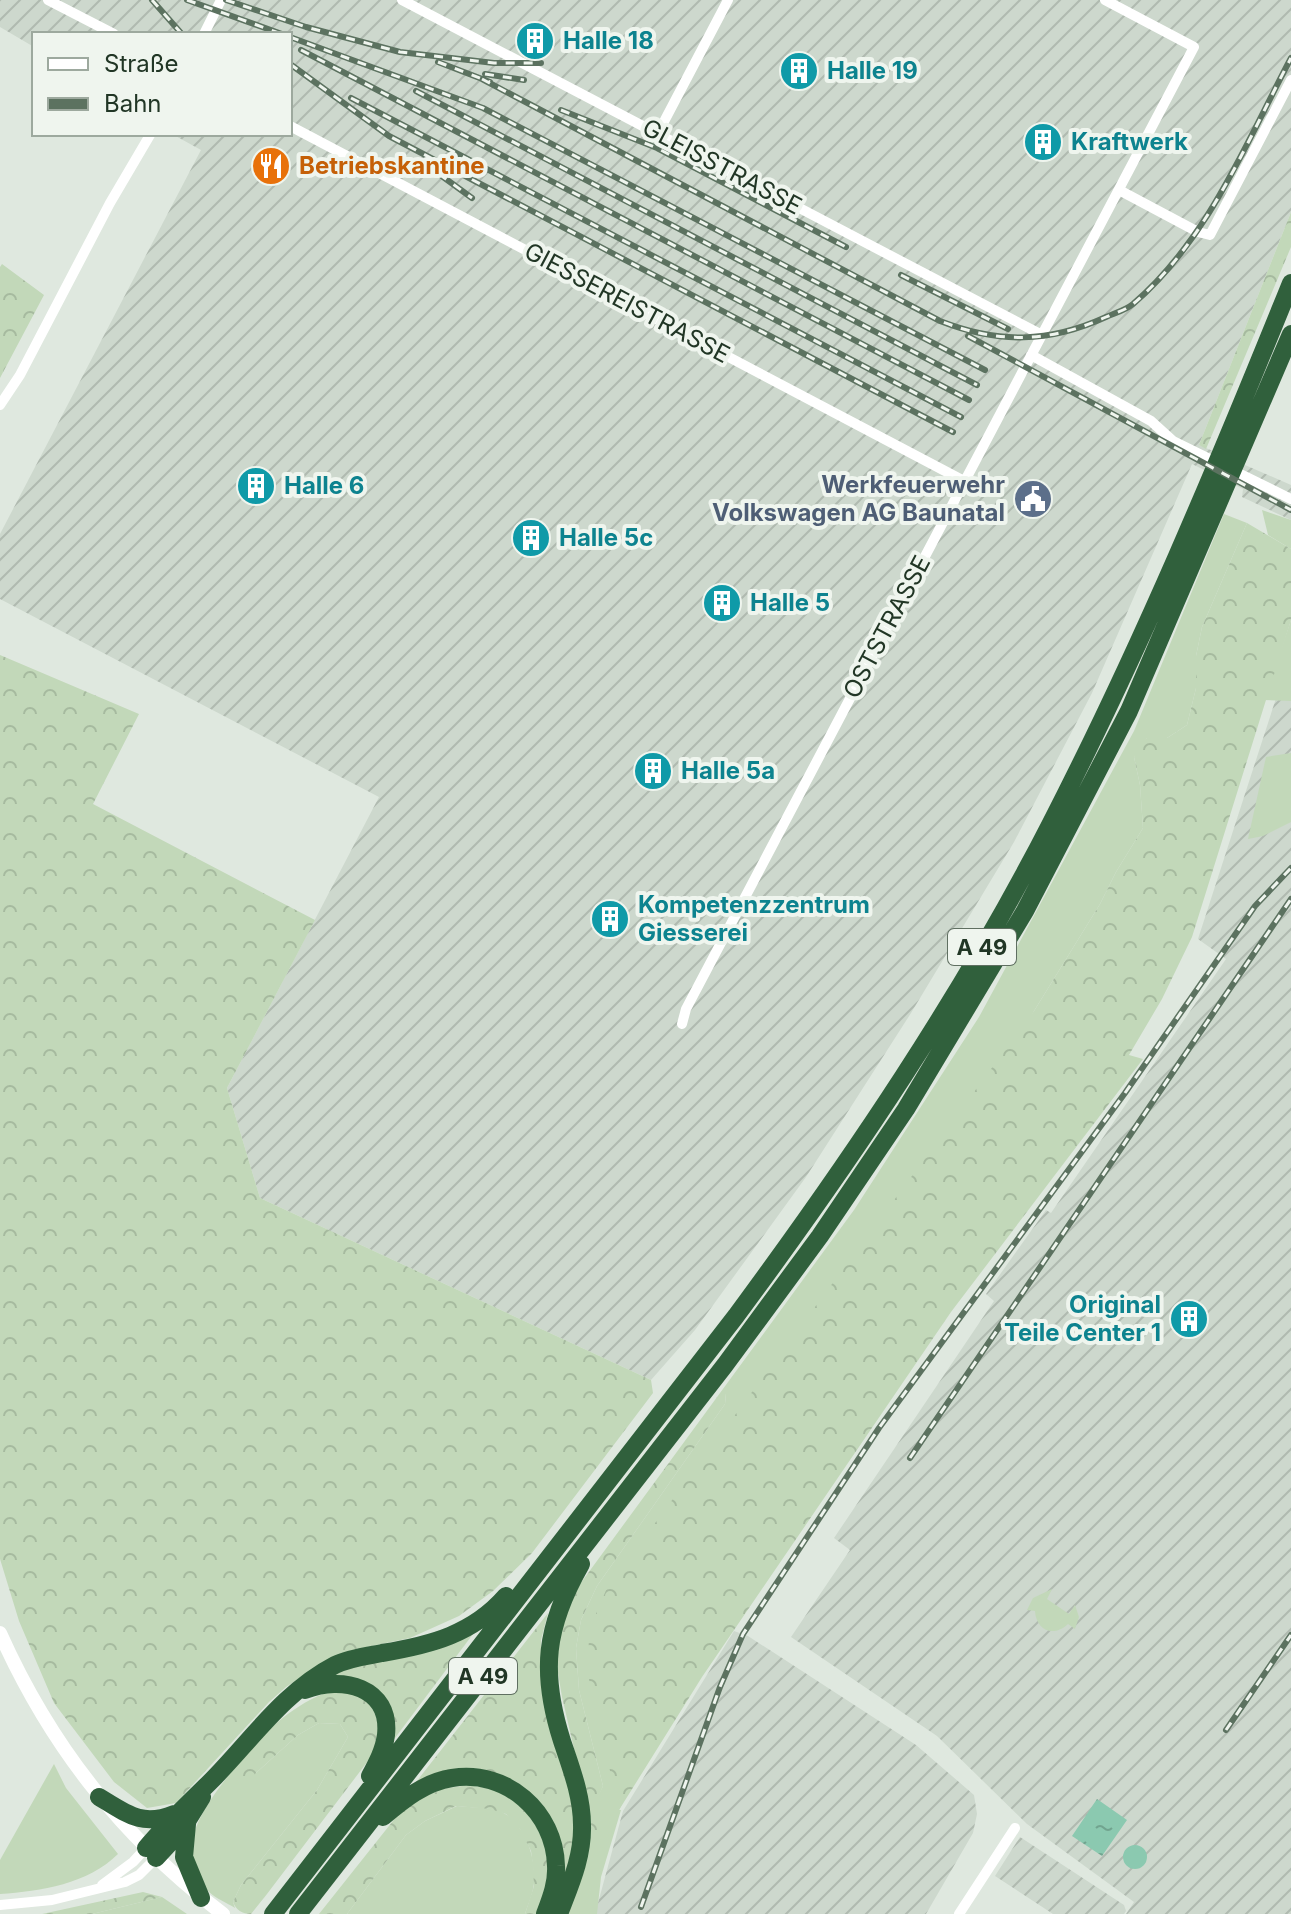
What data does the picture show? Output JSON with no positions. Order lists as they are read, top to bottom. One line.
{"streets":{"highway":["A 49"],"street":["GLEISSTRASSE","GIESSEREISTRASSE","OSTSTRASSE"]},"crossings":[["GLEISSTRASSE","OSTSTRASSE"],["GIESSEREISTRASSE","OSTSTRASSE"]],"places":{"building":["Halle 18","Halle 19","Kraftwerk","Halle 6","Halle 5c","Halle 5","Halle 5a","Kompetenzzentrum Giesserei","Original Teile Center 1"],"restaurant":["Betriebskantine"],"public building":["Werkfeuerwehr Volkswagen AG Baunatal"]},"legend":["Straße","Bahn"]}
